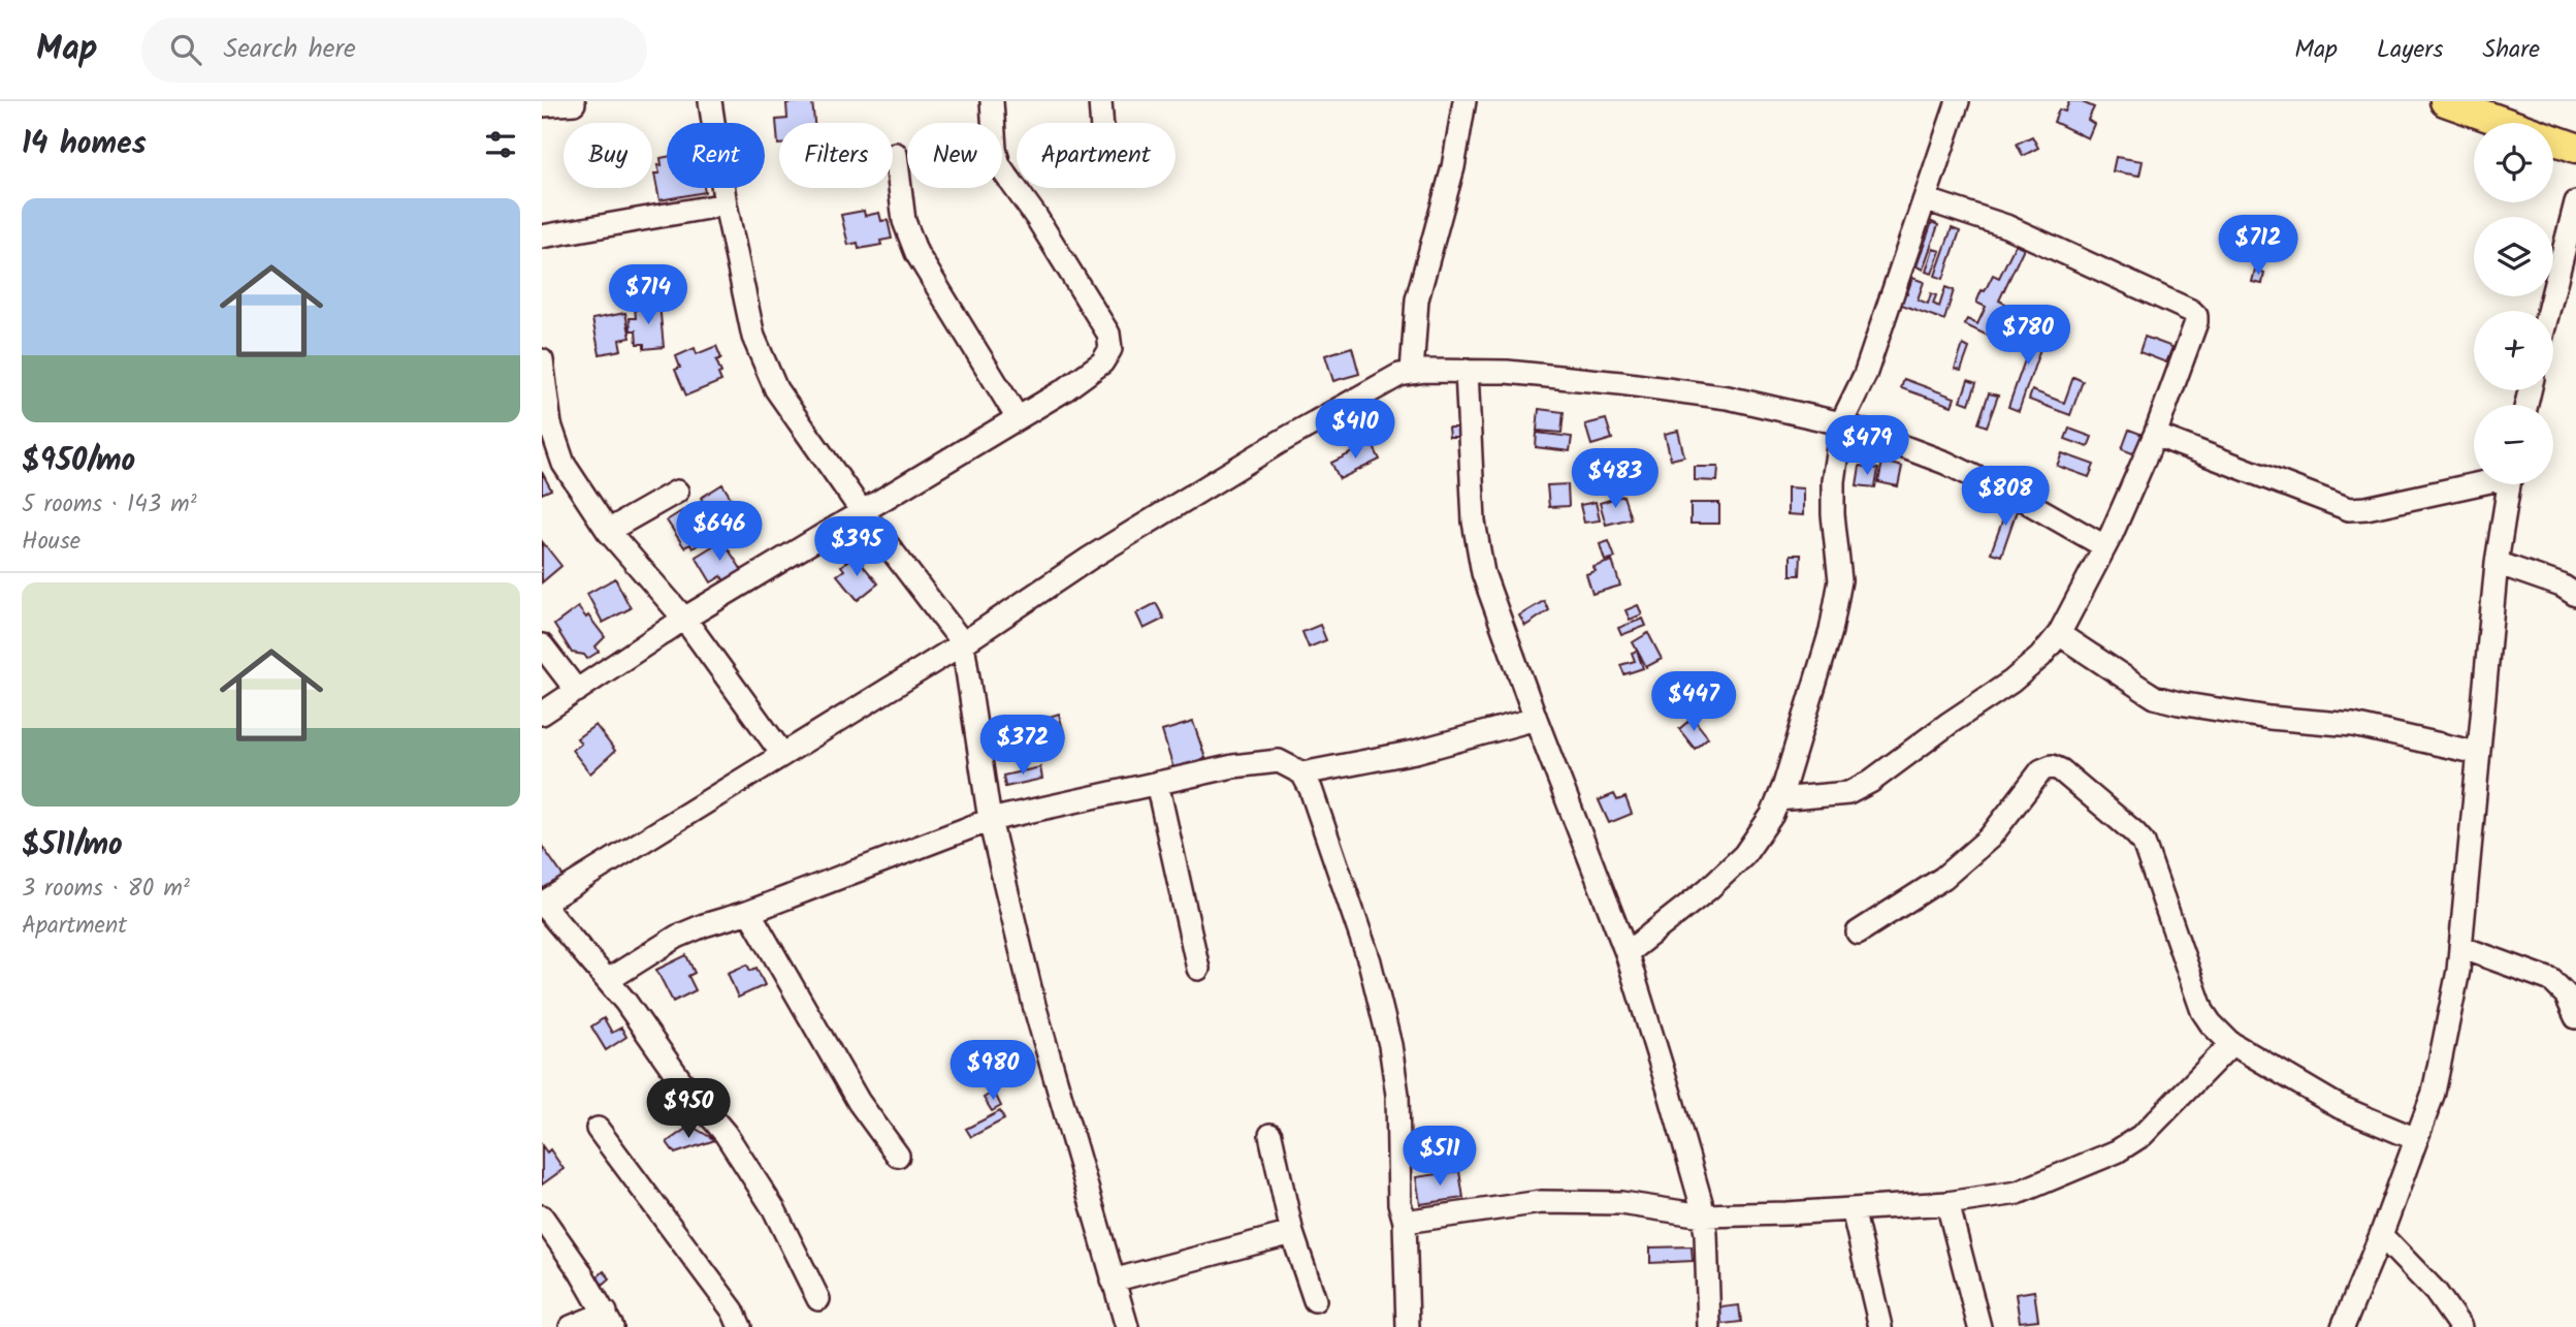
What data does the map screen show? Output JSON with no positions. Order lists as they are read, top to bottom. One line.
{"page":{"header":"Map","search":"Search here","nav":["Map","Layers","Share"],"heading":"14 homes","map_buttons":["+","−"],"chip":["Buy","Rent","Filters","New","Apartment"],"list":[{"name":"$950/mo","note":"5 rooms · 143 m² · House"},{"name":"$511/mo","note":"3 rooms · 80 m² · Apartment"}],"price":["$712","$714","$780","$410","$479","$483","$808","$646","$395","$447","$372","$980","$950","$511"]}}
